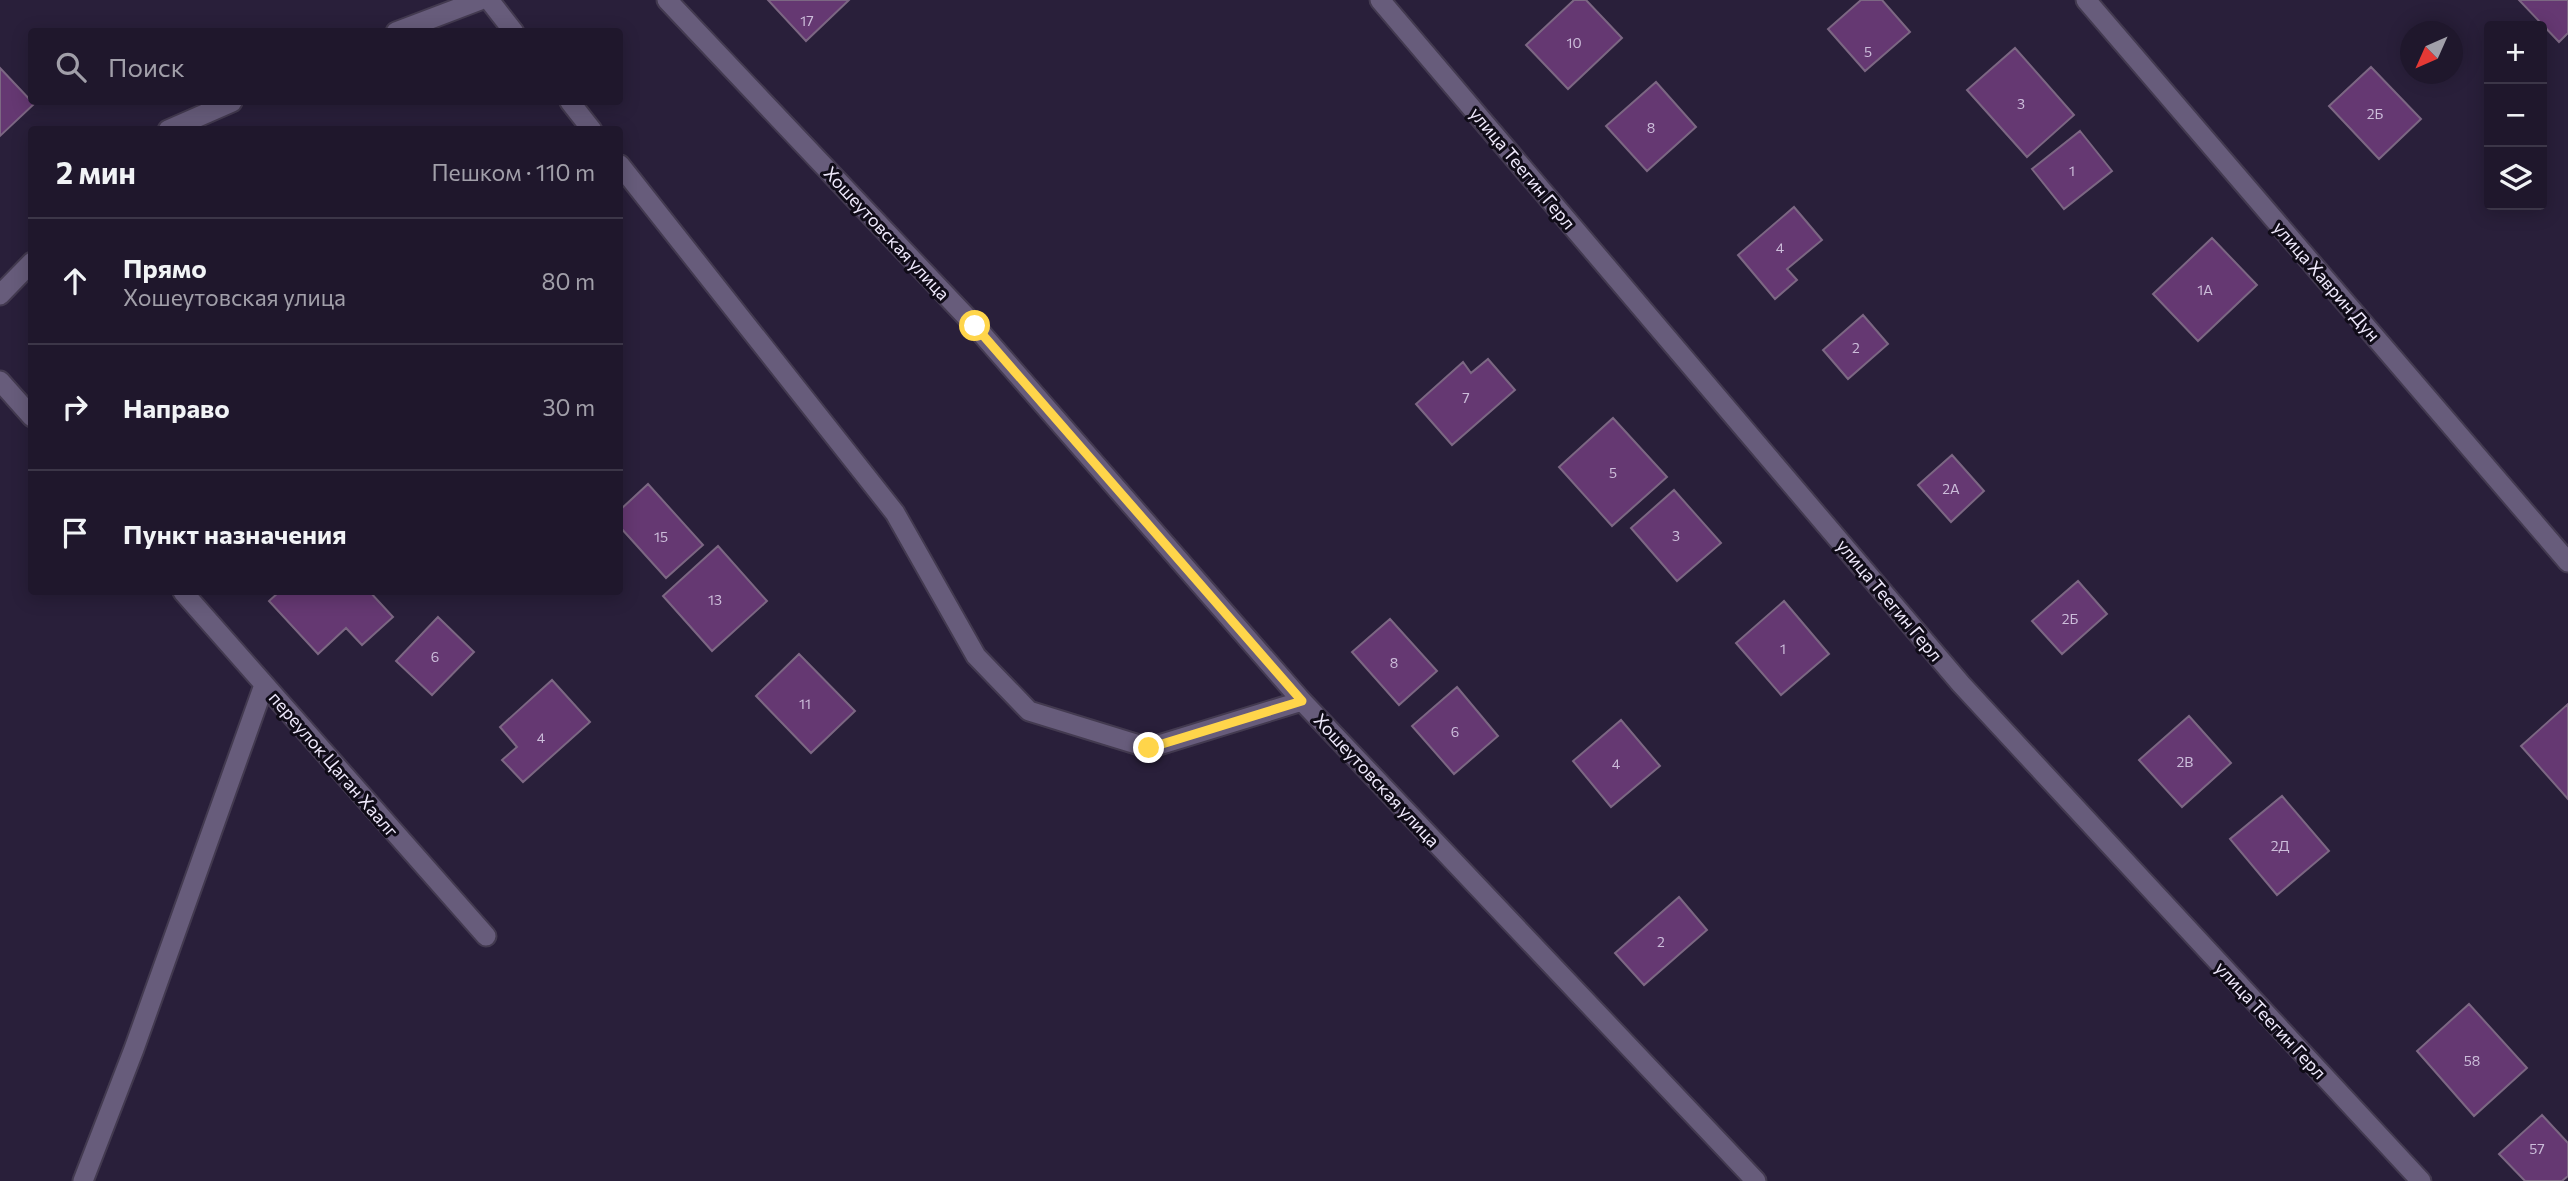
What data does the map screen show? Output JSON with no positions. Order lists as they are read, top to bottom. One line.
{"streets":{"street":["улица Теегин Герл","Хошеутовская улица","улица Хаврин Дун","переулок Цаган Хаалг"]},"house_numbers":["17","10","5","3","2Б","8","1","4","1А","2","7","5","2А","3","15","13","2Б","1","6","8","11","6","4","2В","4","2Д","2","58","57"],"north":"bottom left","page":{"map_buttons":["+","−"],"search":"Поиск","heading":["2 мин","Пешком · 110 m"],"list":[["Прямо","Хошеутовская улица","80 m"],["Направо","30 m"],"Пункт назначения"]}}
